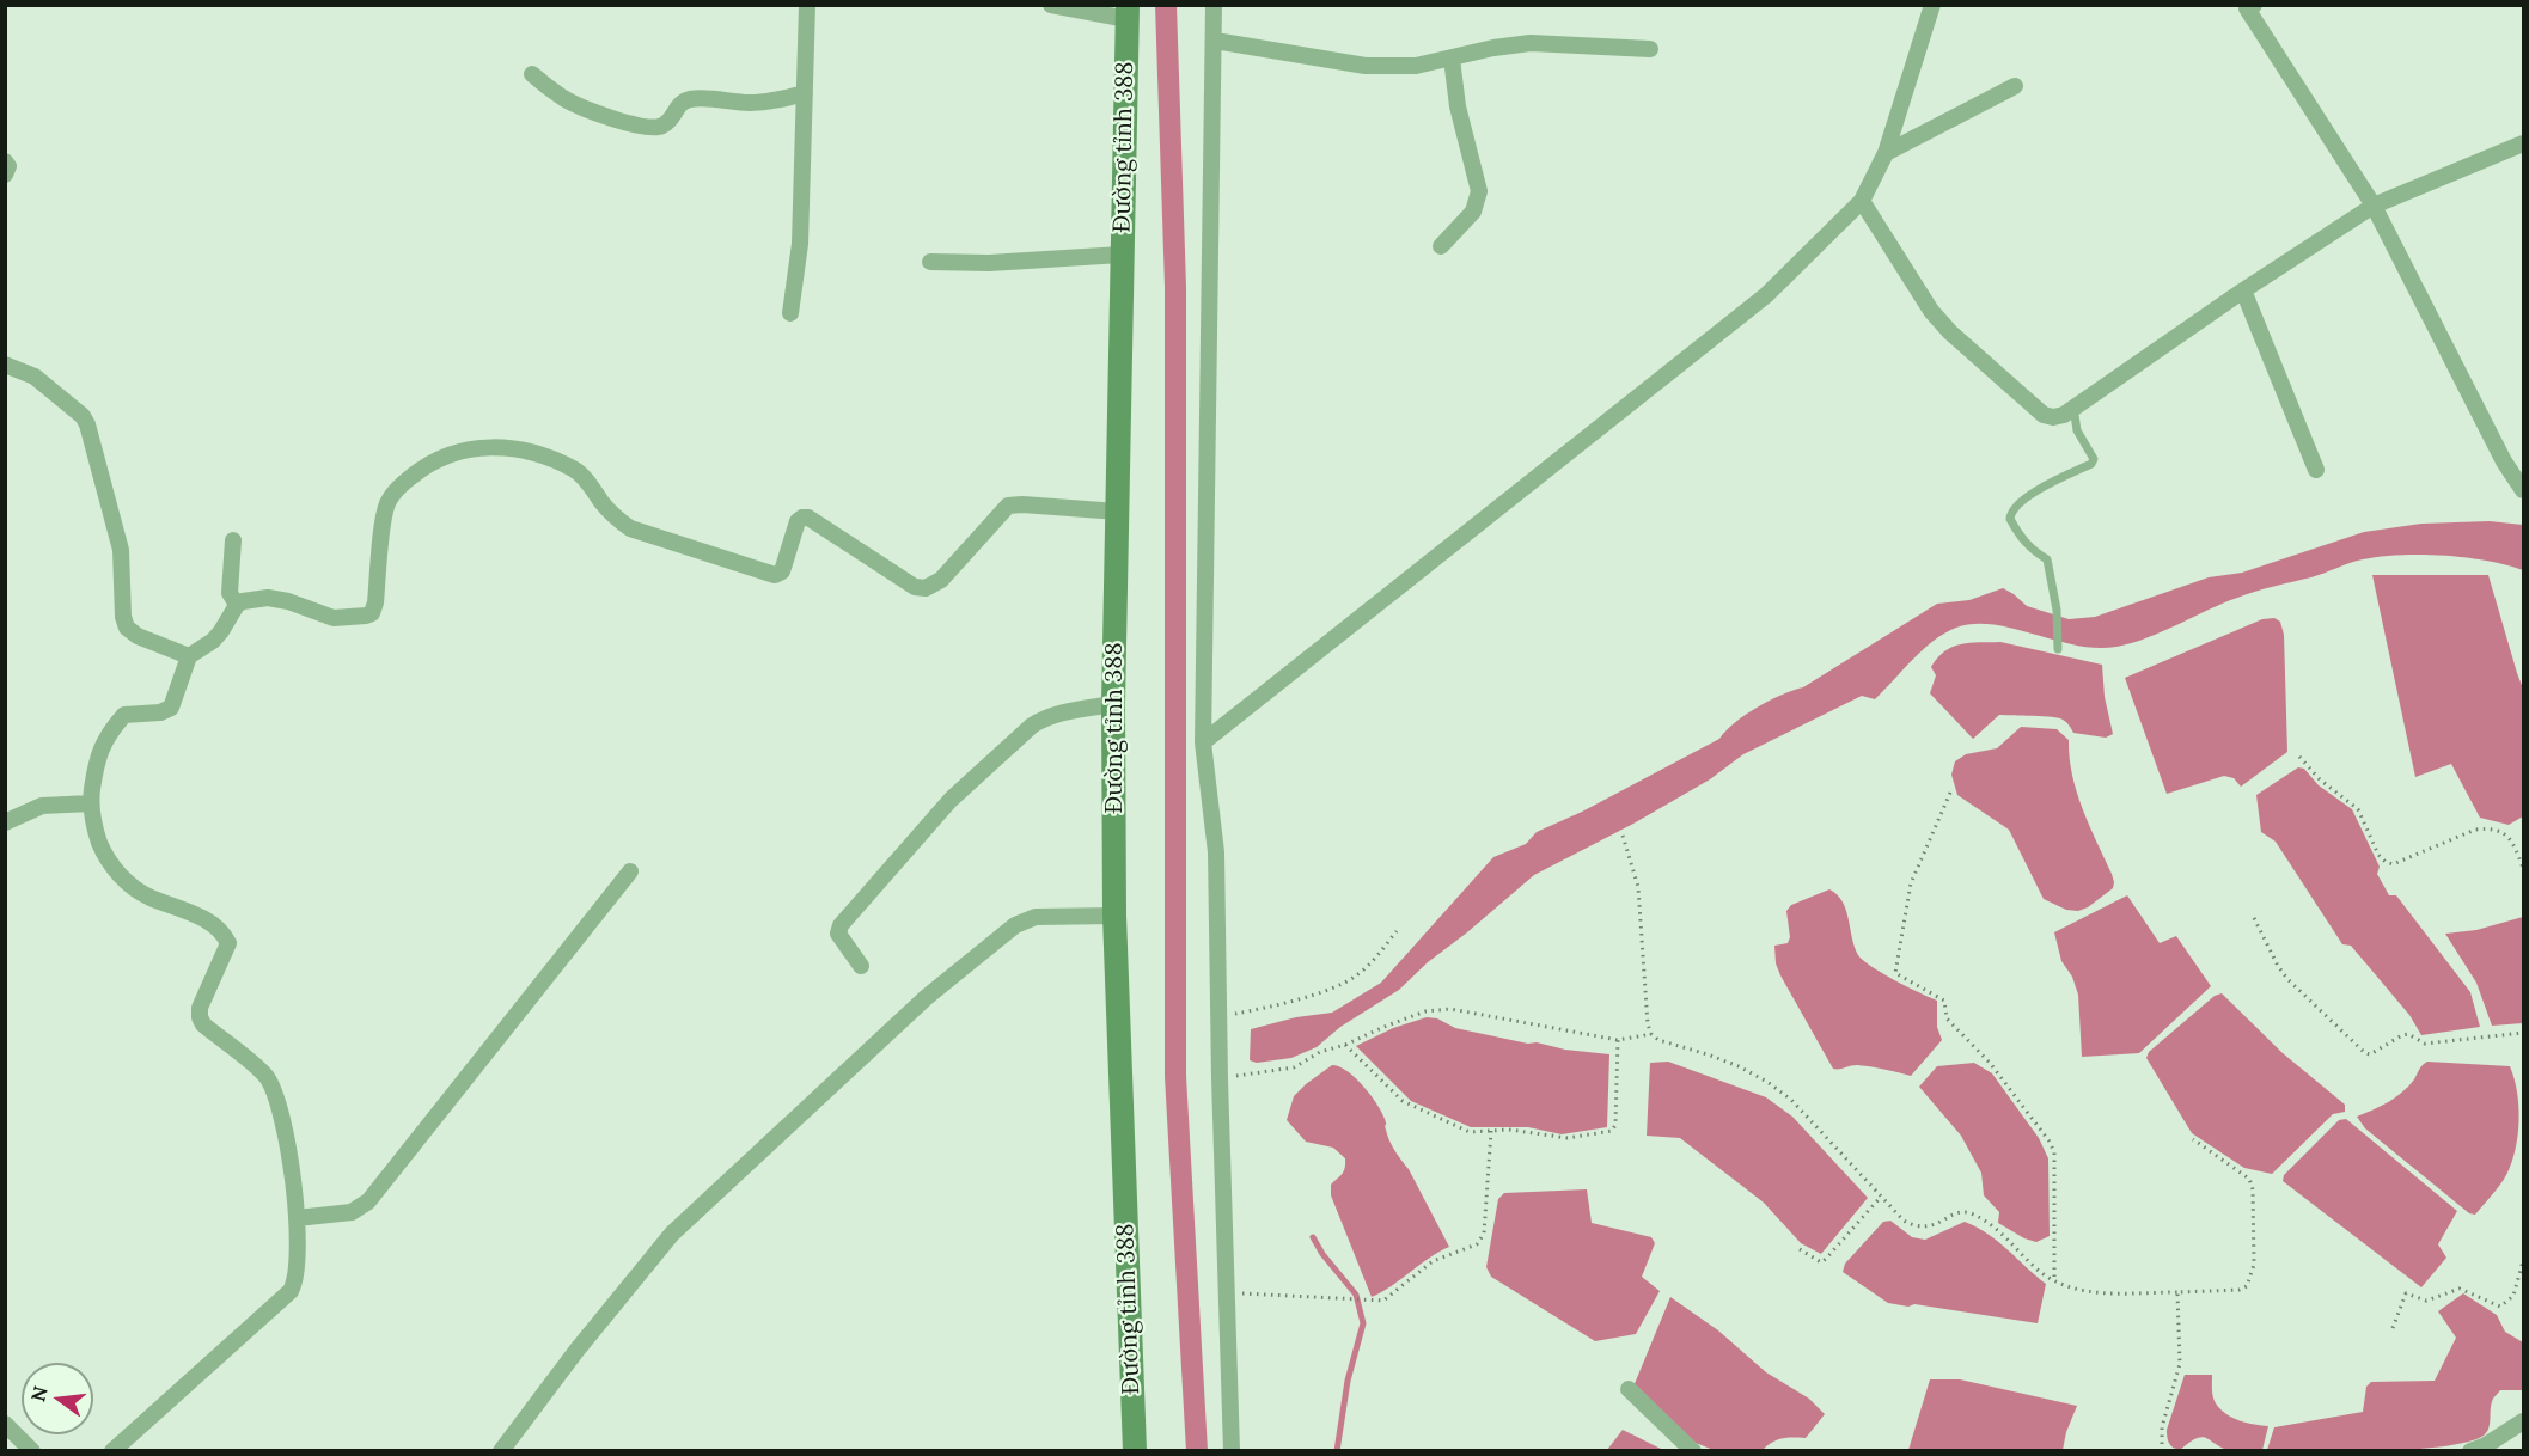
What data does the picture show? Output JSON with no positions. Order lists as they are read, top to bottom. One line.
{"streets":{"main road":["Đường tỉnh 388"]},"north":"left"}
